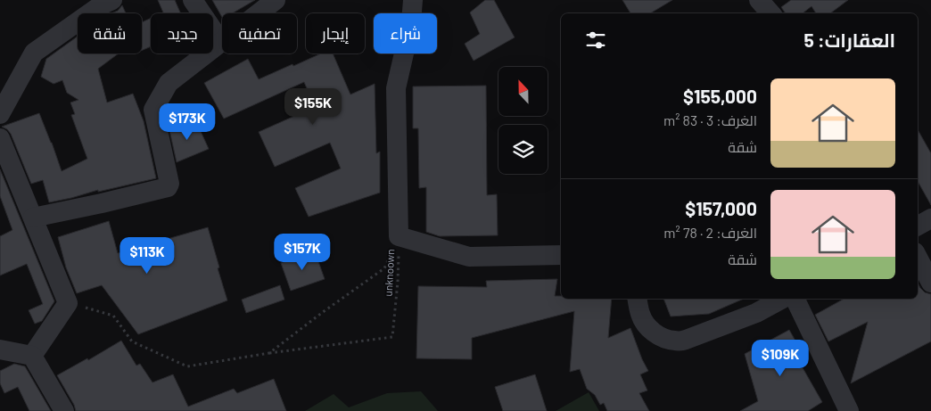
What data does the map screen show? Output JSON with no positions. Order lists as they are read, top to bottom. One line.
{"streets":{"path":["unknoown"]},"north":"top","page":{"chip":["شراء","إيجار","تصفية","جديد","شقة"],"heading":"العقارات: 5","list":[{"name":"$155,000","note":"الغرف: 3 · 83 m² · شقة"},{"name":"$157,000","note":"الغرف: 2 · 78 m² · شقة"}],"price":["$155K","$173K","$157K","$113K","$109K"]}}
